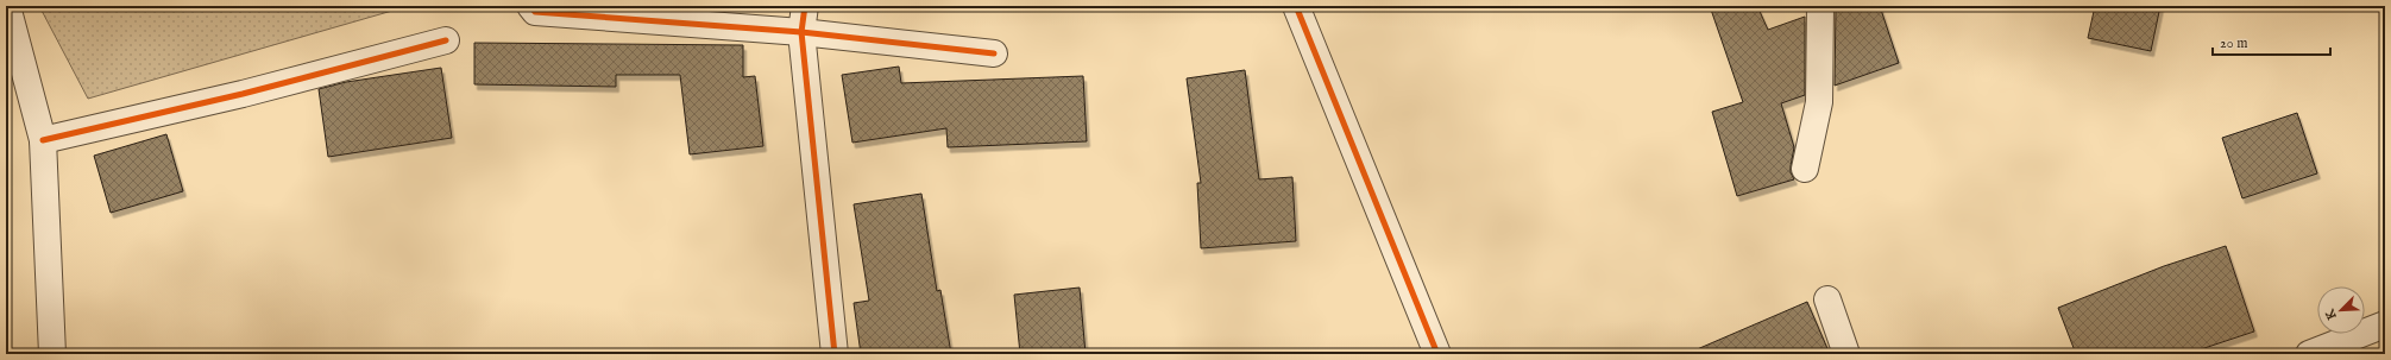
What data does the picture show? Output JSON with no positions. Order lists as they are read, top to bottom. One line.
{"scale_bar":"20 m","north":"bottom left"}
